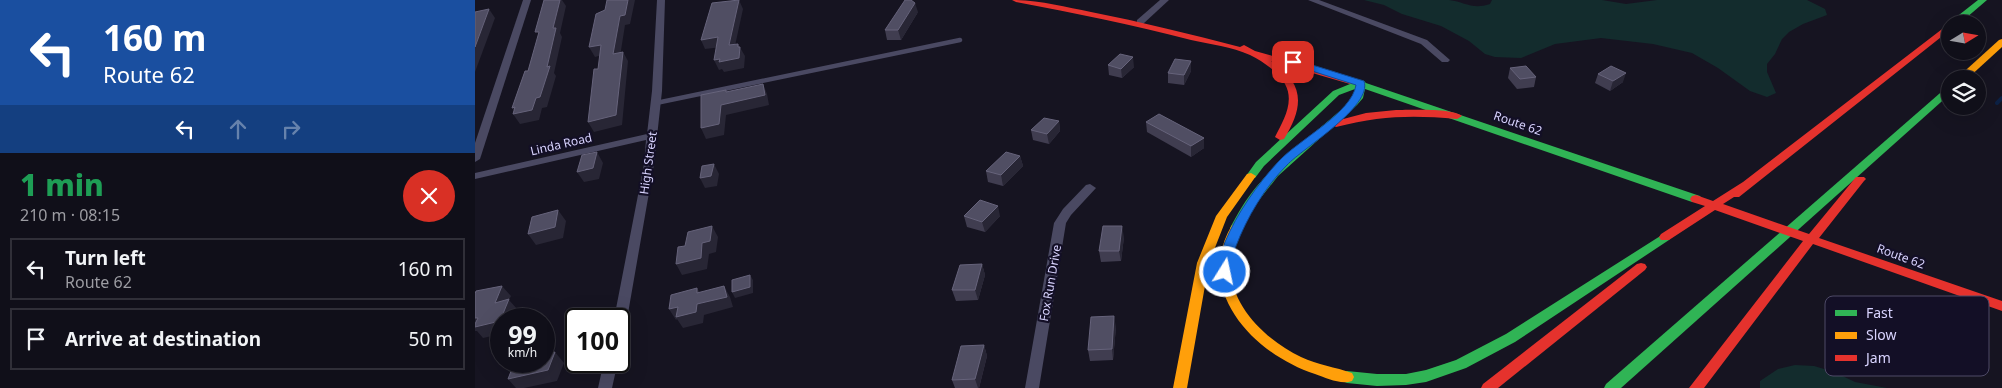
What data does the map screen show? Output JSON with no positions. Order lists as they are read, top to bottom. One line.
{"streets":{"main road":["Route 62"],"street":["Linda Road","High Street","Fox Run Drive"]},"crossings":[["Linda Road","High Street"]],"legend":["Fast","Slow","Jam"],"north":"right","page":{"turn":["160 m","Route 62"],"heading":["1 min","210 m · 08:15"],"list":[{"name":"Turn left","note":"Route 62","value":"160 m"},{"name":"Arrive at destination","value":"50 m"}],"speed":"99 km/h","limit":"100"}}
